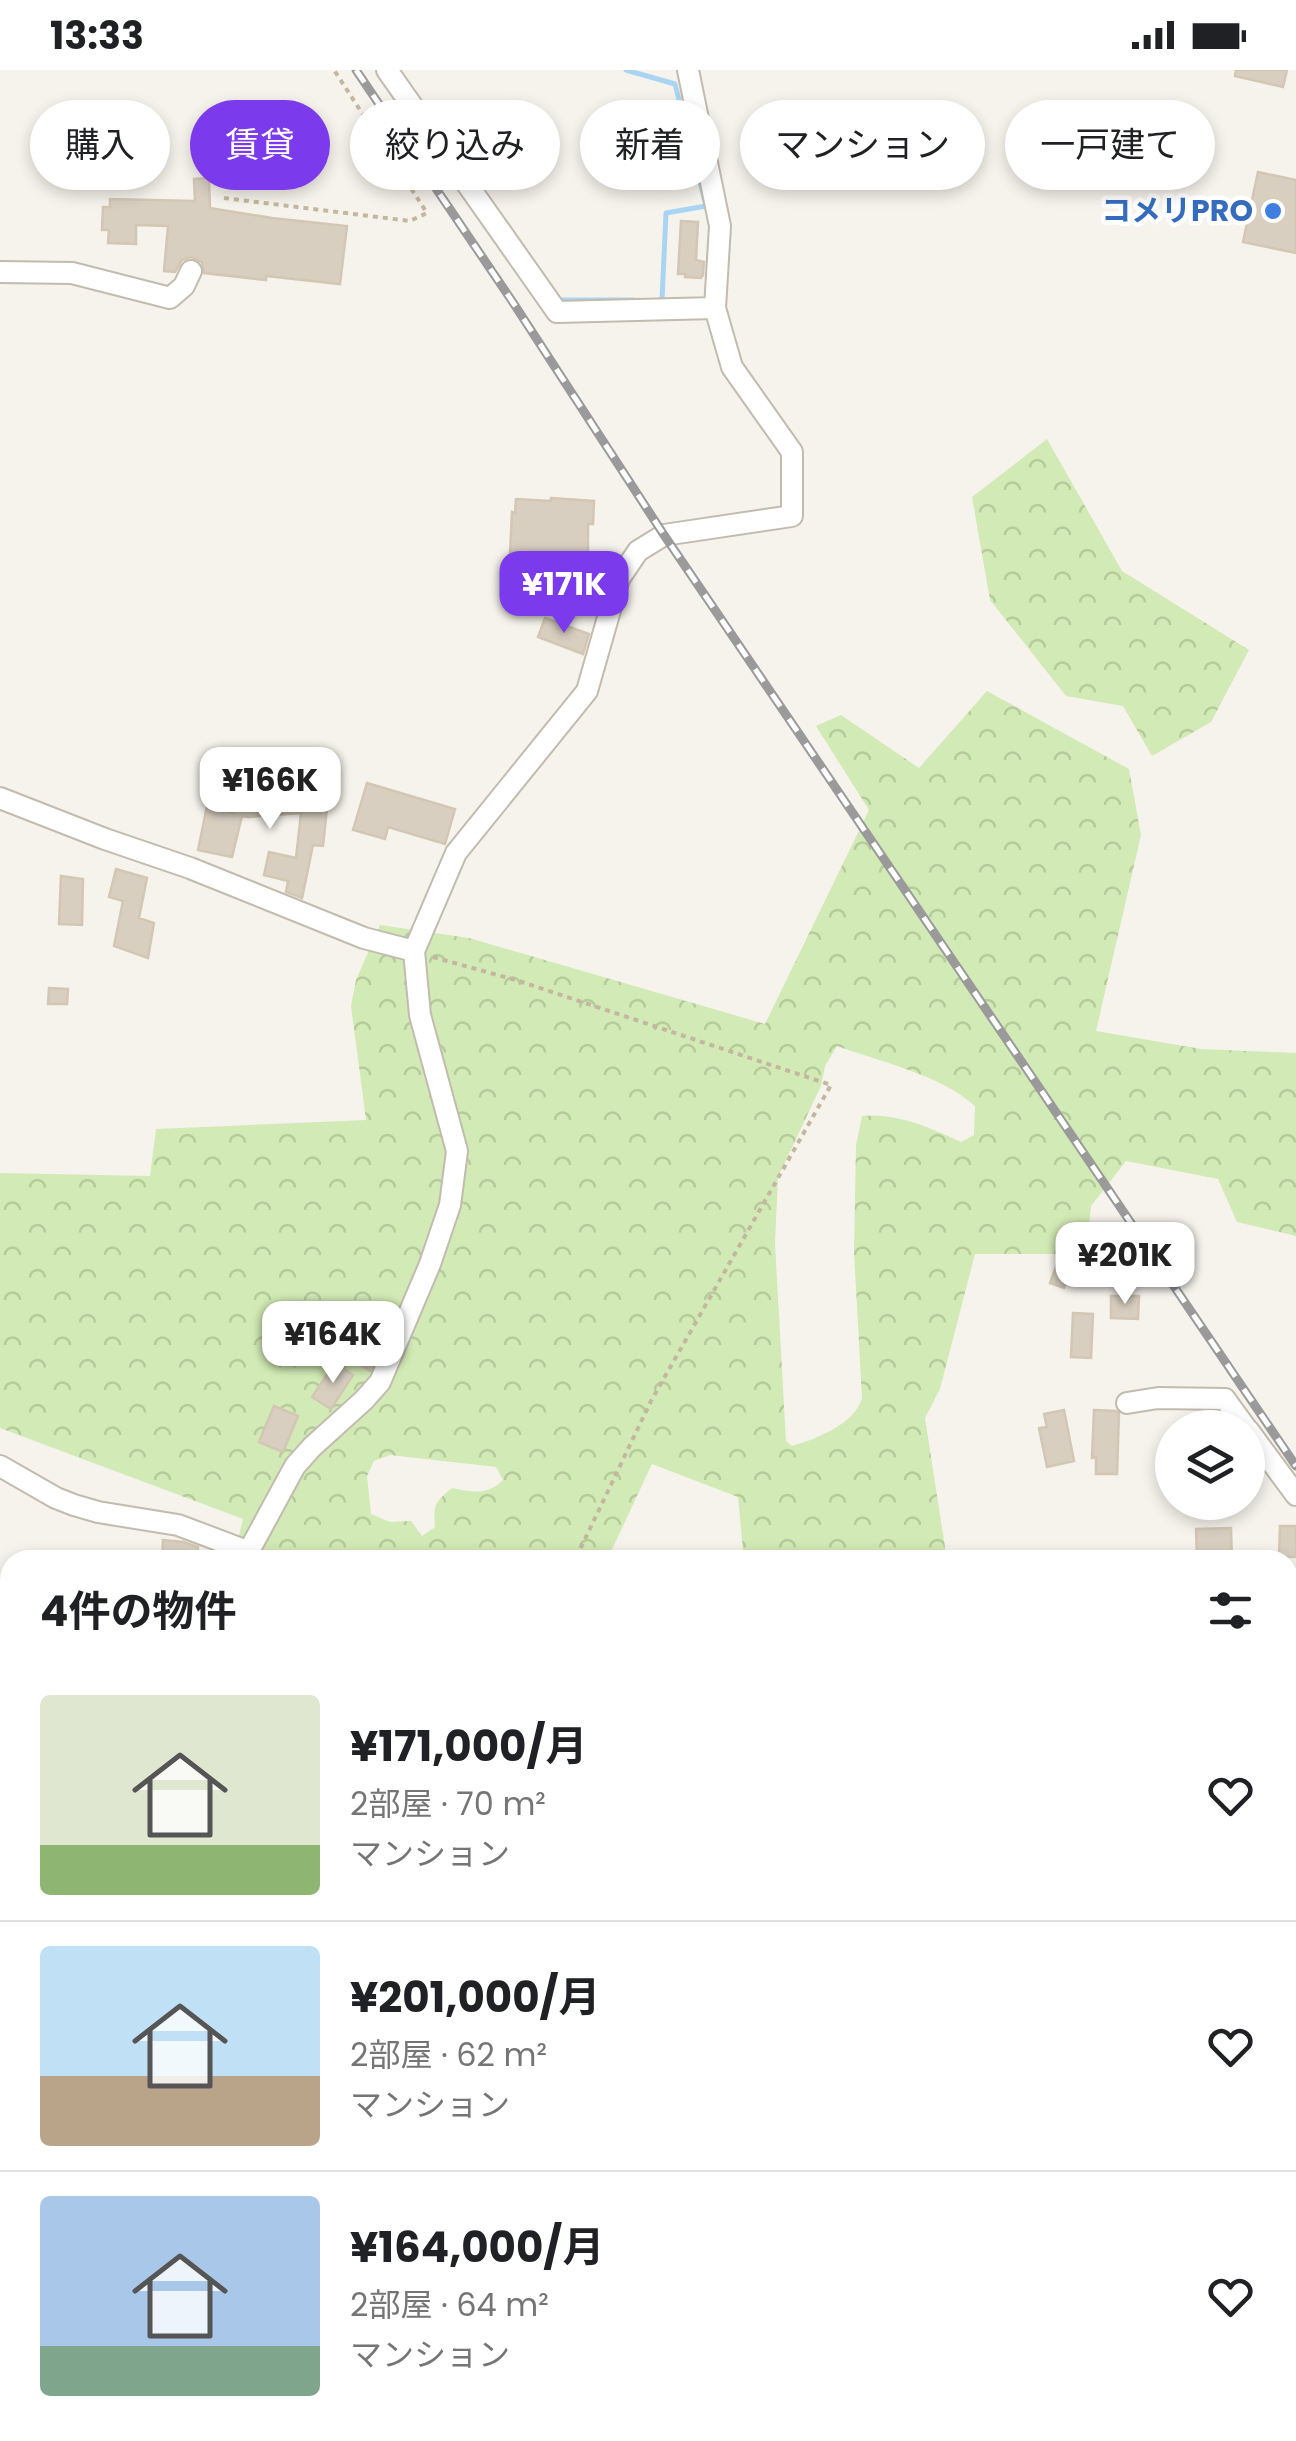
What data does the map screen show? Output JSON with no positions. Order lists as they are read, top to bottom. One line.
{"places":["コメリPRO"],"page":{"status":"13:33","chip":["購入","賃貸","絞り込み","新着","マンション","一戸建て"],"price":["¥171K","¥166K","¥201K","¥164K"],"heading":"4件の物件","list":[{"name":"¥171,000/月","note":"2部屋 · 70 m² · マンション"},{"name":"¥201,000/月","note":"2部屋 · 62 m² · マンション"},{"name":"¥164,000/月","note":"2部屋 · 64 m² · マンション"}]}}
